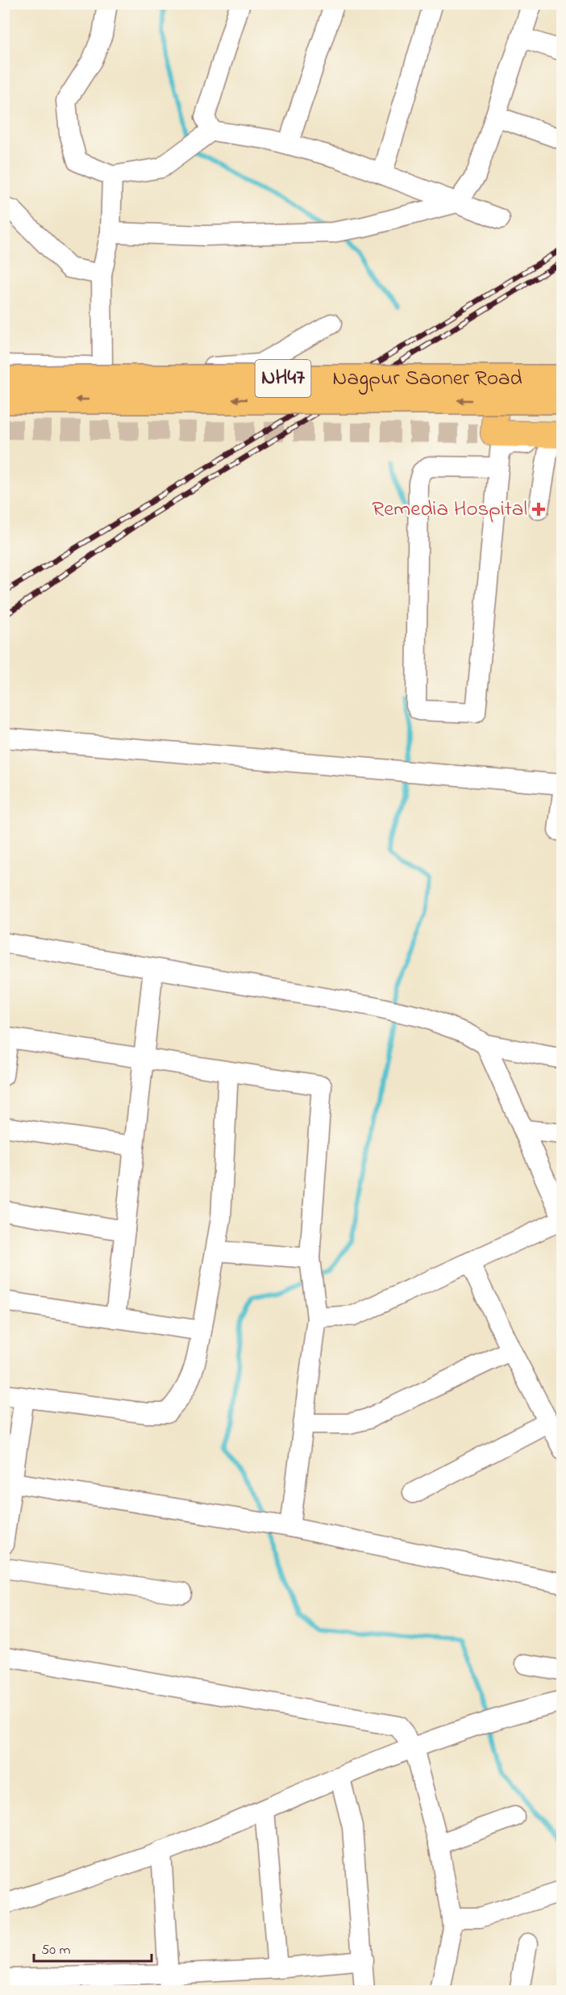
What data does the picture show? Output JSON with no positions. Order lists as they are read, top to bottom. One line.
{"streets":{"highway":["NH47","Nagpur Saoner Road"]},"places":{"health":["Remedia Hospital"]},"scale_bar":"50 m"}
